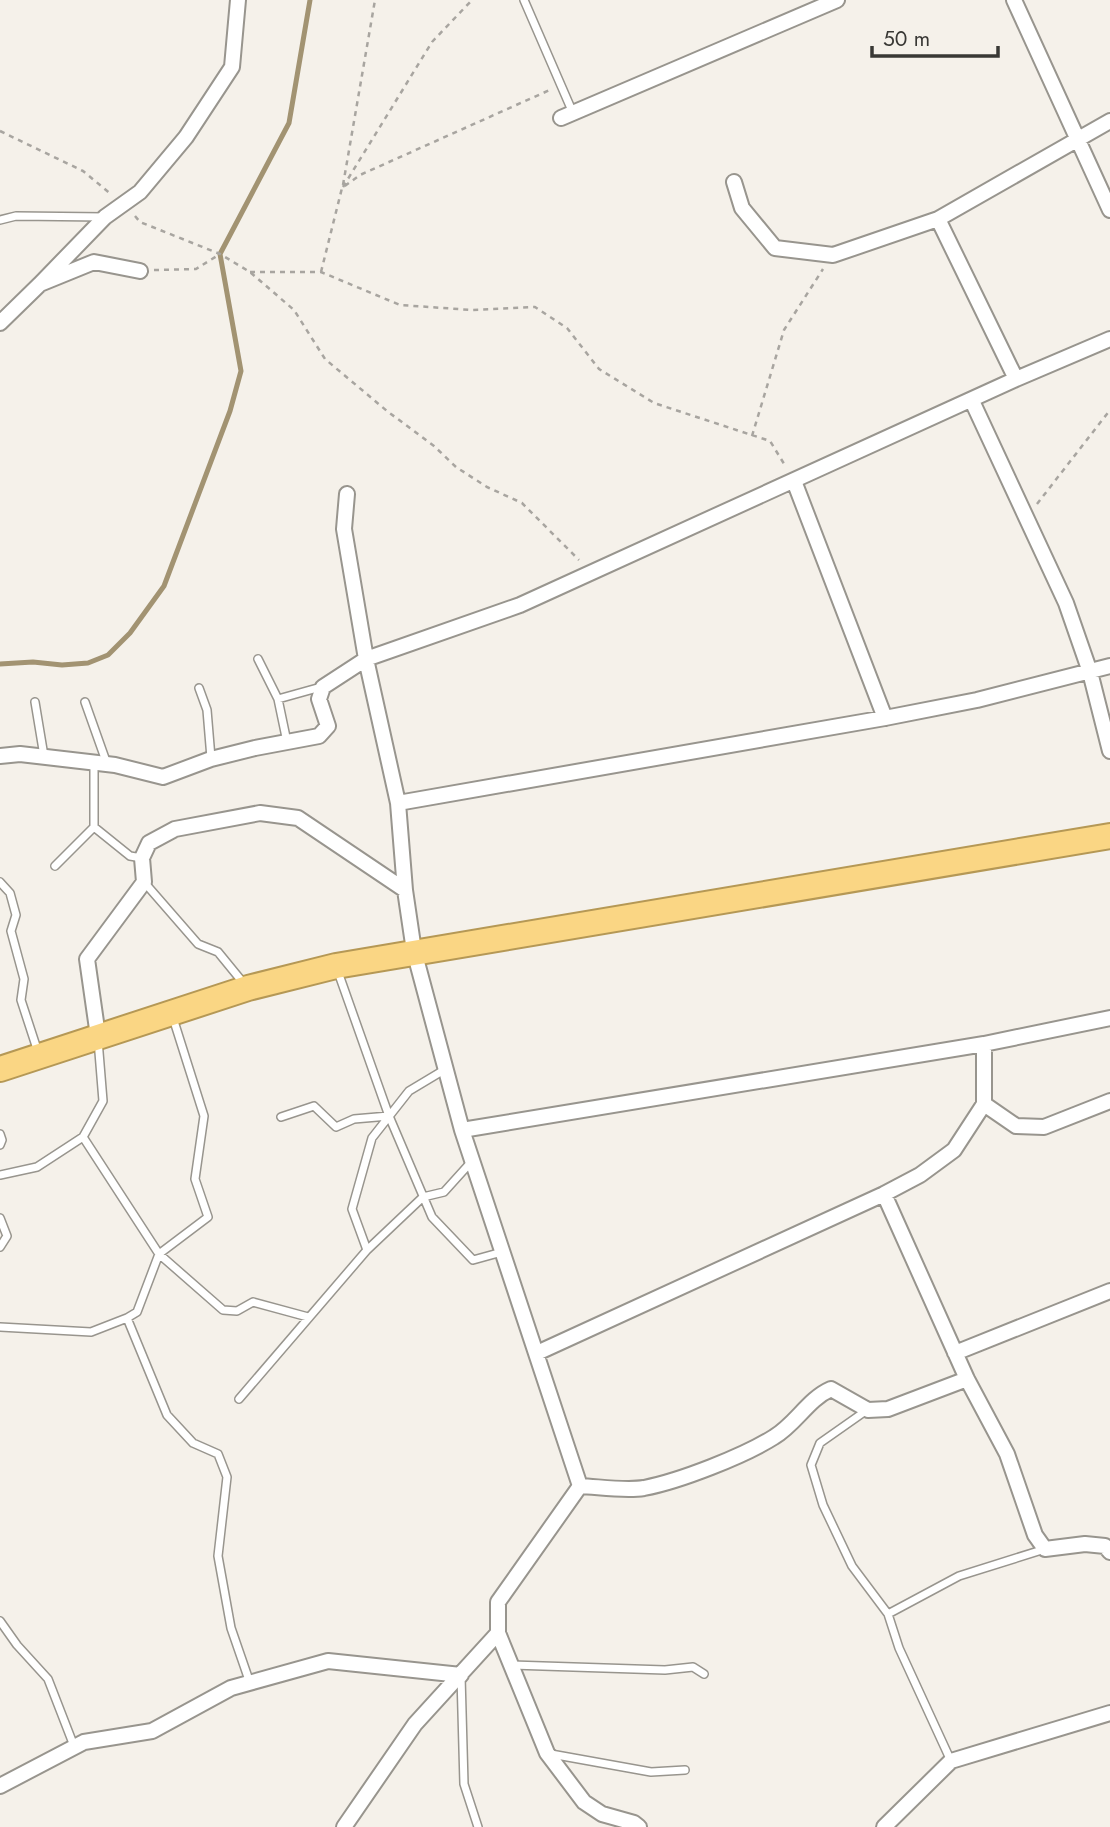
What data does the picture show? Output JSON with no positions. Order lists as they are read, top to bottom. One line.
{"scale_bar":"50 m"}
